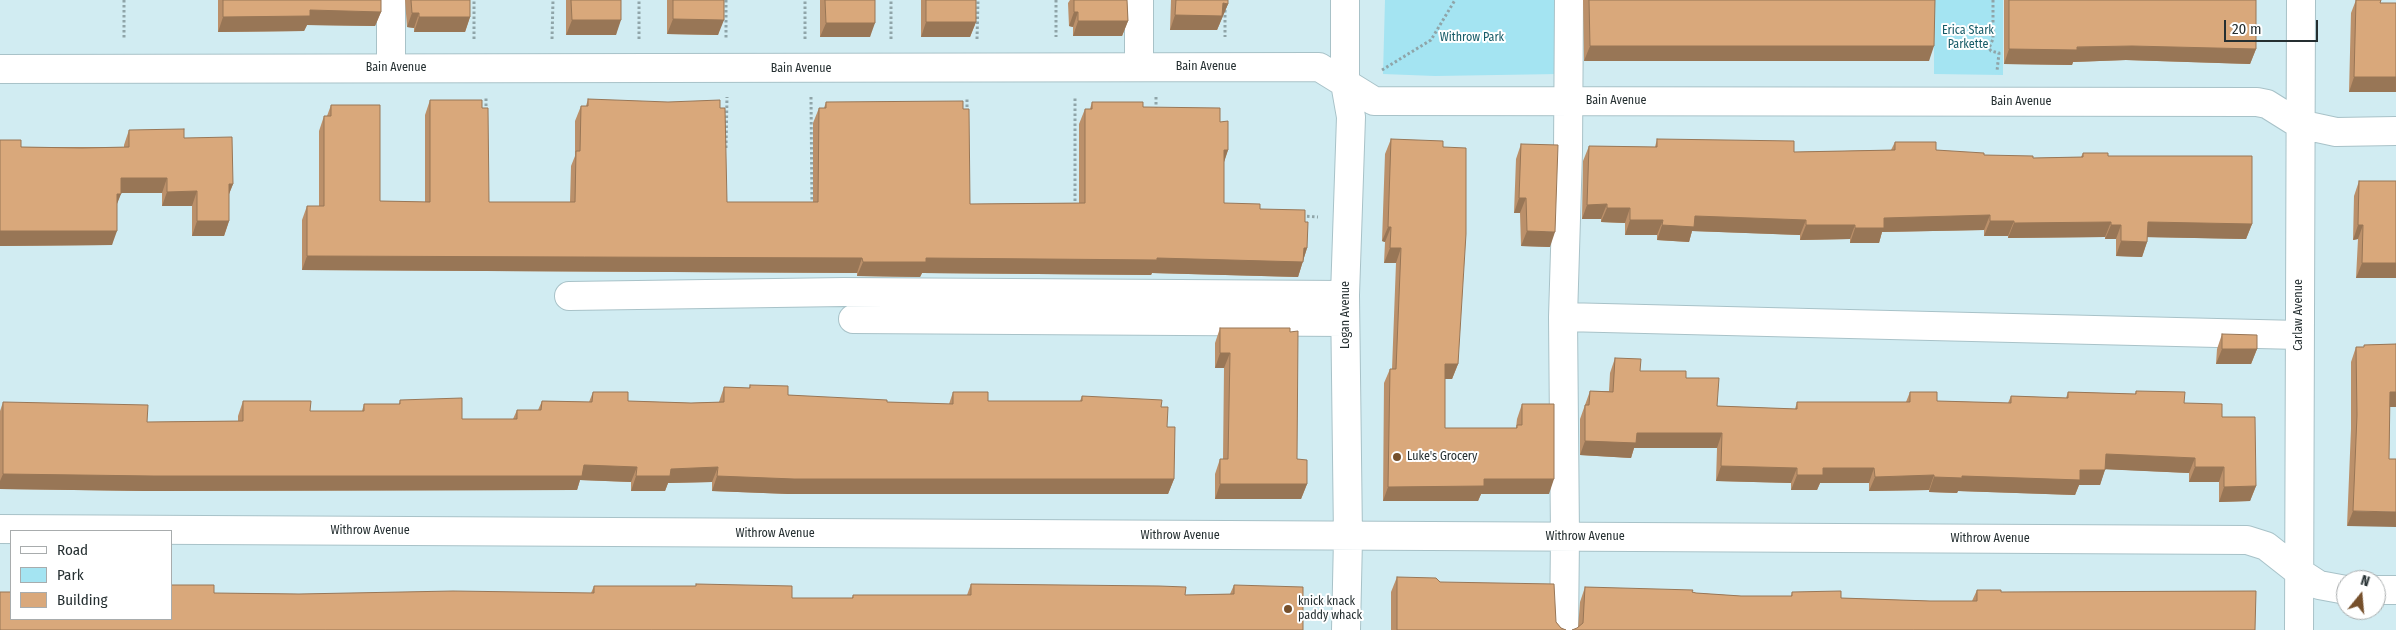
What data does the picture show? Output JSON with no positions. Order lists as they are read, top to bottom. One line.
{"streets":{"street":["Bain Avenue","Logan Avenue","Carlaw Avenue","Withrow Avenue"]},"crossings":[["Bain Avenue","Logan Avenue"],["Bain Avenue","Carlaw Avenue"],["Logan Avenue","Withrow Avenue"],["Carlaw Avenue","Withrow Avenue"]],"parks":["Erica Stark Parkette","Withrow Park"],"places":["Luke's Grocery","knick knack paddy whack"],"legend":["Road","Park","Building"],"scale_bar":"20 m","north":"top"}
